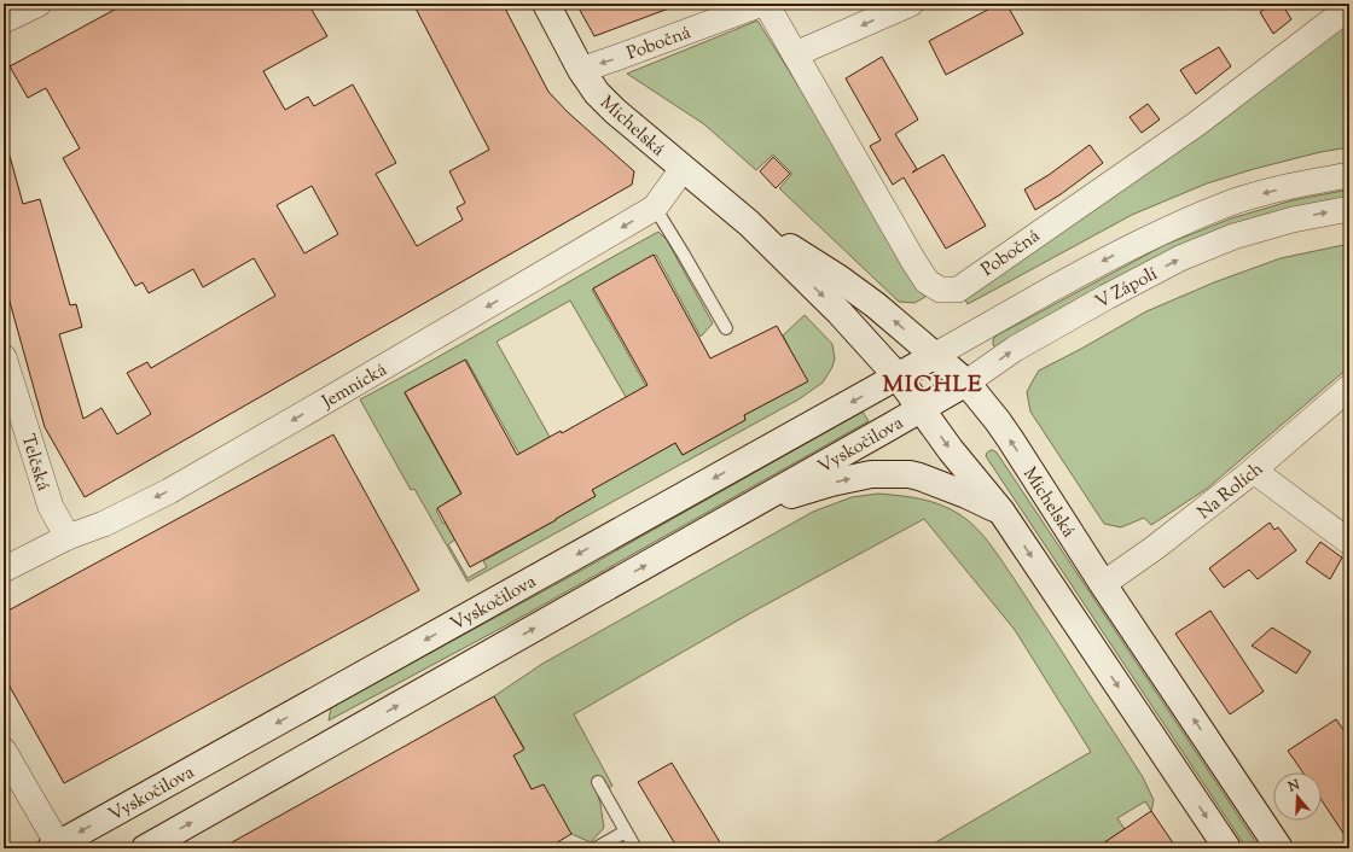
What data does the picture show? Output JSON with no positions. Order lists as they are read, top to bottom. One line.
{"streets":{"main road":["Michelská","V Zápolí","Vyskočilova"],"street":["Pobočná","Jemnická","Telčská","Na Rolích"]},"crossings":[["Pobočná","Michelská"],["Michelská","V Zápolí"],["Michelská","Jemnická"],["Michelská","Vyskočilova"],["Michelská","Na Rolích"],["V Zápolí","Vyskočilova"],["Jemnická","Telčská"]],"one_way":["Jemnická"],"districts":["MICHLE"],"north":"top"}
